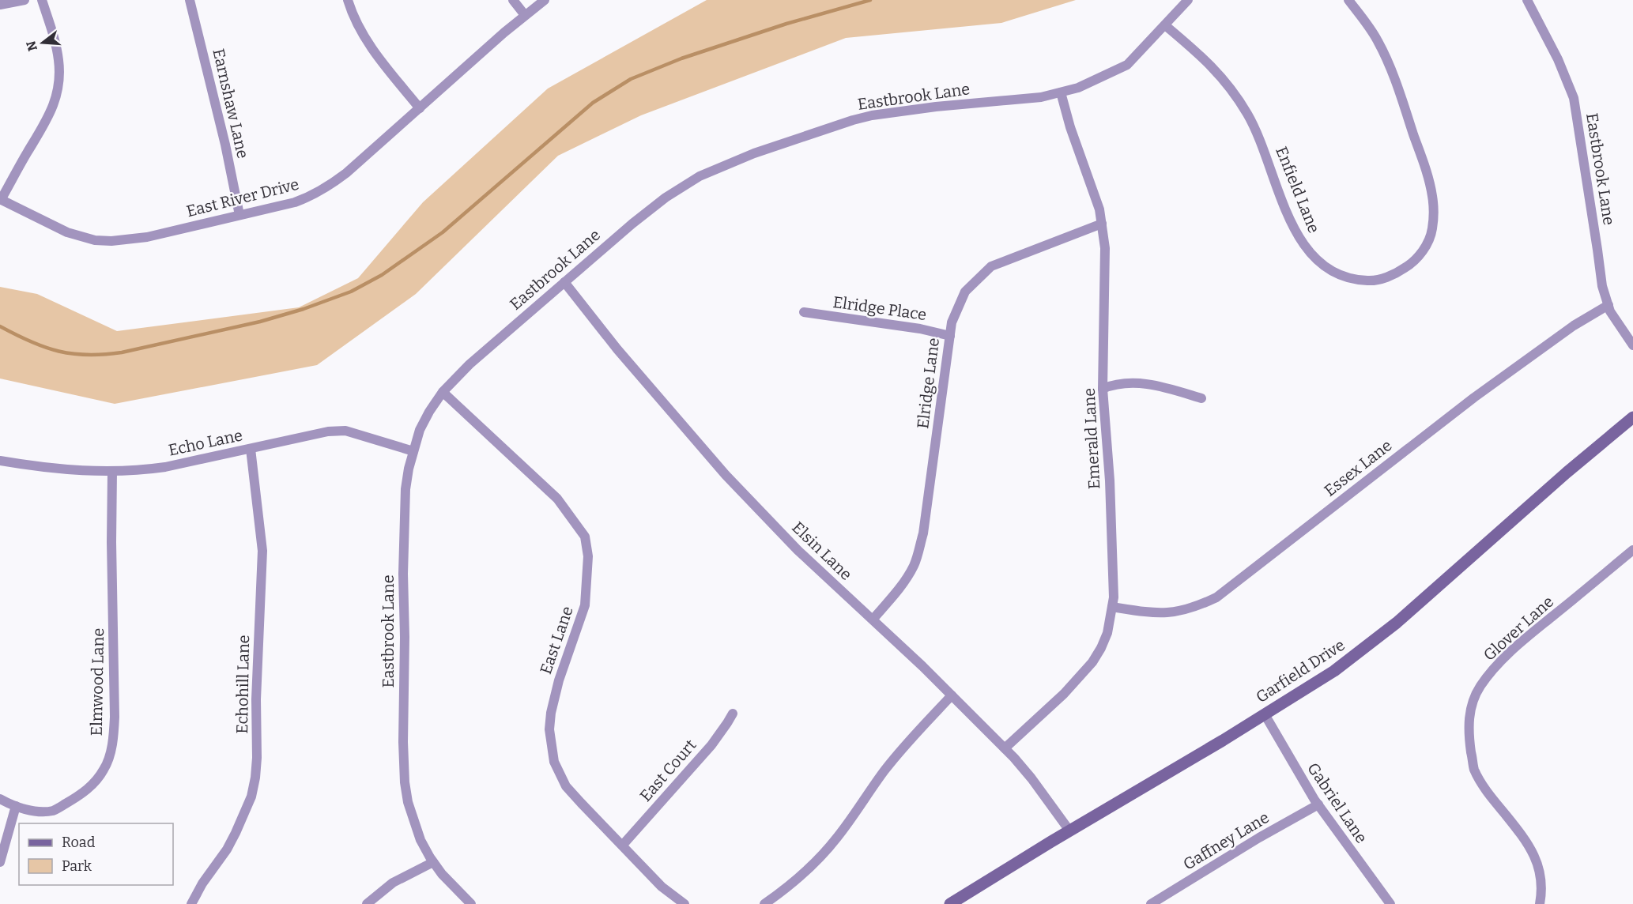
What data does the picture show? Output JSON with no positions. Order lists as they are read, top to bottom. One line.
{"streets":{"street":["Eastbrook Lane","Earnshaw Lane","Enfield Lane","East River Drive","Elridge Place","Elridge Lane","Emerald Lane","Echo Lane","Essex Lane","Elsin Lane","Glover Lane","East Lane","Garfield Drive","Elmwood Lane","Echohill Lane","East Court","Gabriel Lane","Gaffney Lane"]},"crossings":[["Eastbrook Lane","Enfield Lane"],["Eastbrook Lane","Emerald Lane"],["Eastbrook Lane","Echo Lane"],["Eastbrook Lane","Essex Lane"],["Eastbrook Lane","Elsin Lane"],["Eastbrook Lane","East Lane"],["Earnshaw Lane","East River Drive"],["Elridge Place","Elridge Lane"],["Elridge Lane","Emerald Lane"],["Elridge Lane","Elsin Lane"],["Emerald Lane","Essex Lane"],["Emerald Lane","Elsin Lane"],["Echo Lane","Elmwood Lane"],["Echo Lane","Echohill Lane"],["Elsin Lane","Garfield Drive"],["East Lane","East Court"],["Garfield Drive","Gabriel Lane"],["Gabriel Lane","Gaffney Lane"]],"legend":["Road","Park"],"north":"left"}
